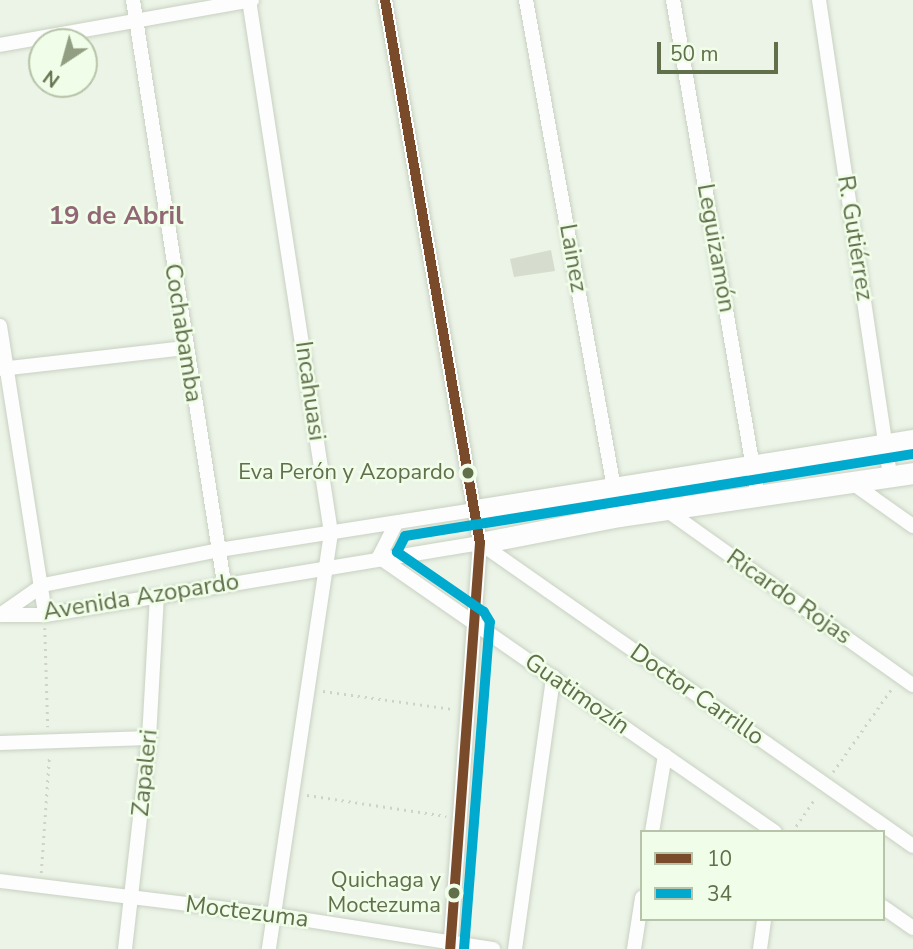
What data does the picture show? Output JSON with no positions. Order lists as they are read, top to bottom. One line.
{"streets":{"street":["R. Gutiérrez","Leguizamón","Lainez","Cochabamba","Incahuasi","Avenida Azopardo","Ricardo Rojas","Guatimozín","Doctor Carrillo","Zapaleri","Moctezuma"]},"crossings":[["R. Gutiérrez","Avenida Azopardo"],["Leguizamón","Avenida Azopardo"],["Lainez","Avenida Azopardo"],["Cochabamba","Avenida Azopardo"],["Incahuasi","Avenida Azopardo"],["Incahuasi","Moctezuma"],["Avenida Azopardo","Ricardo Rojas"],["Avenida Azopardo","Guatimozín"],["Avenida Azopardo","Doctor Carrillo"],["Avenida Azopardo","Zapaleri"],["Zapaleri","Moctezuma"]],"districts":["19 de Abril"],"places":["Eva Perón y Azopardo","Quichaga y Moctezuma"],"lines":["transit line 10","transit line 34"],"legend":["10","34"],"scale_bar":"50 m","north":"bottom left"}
